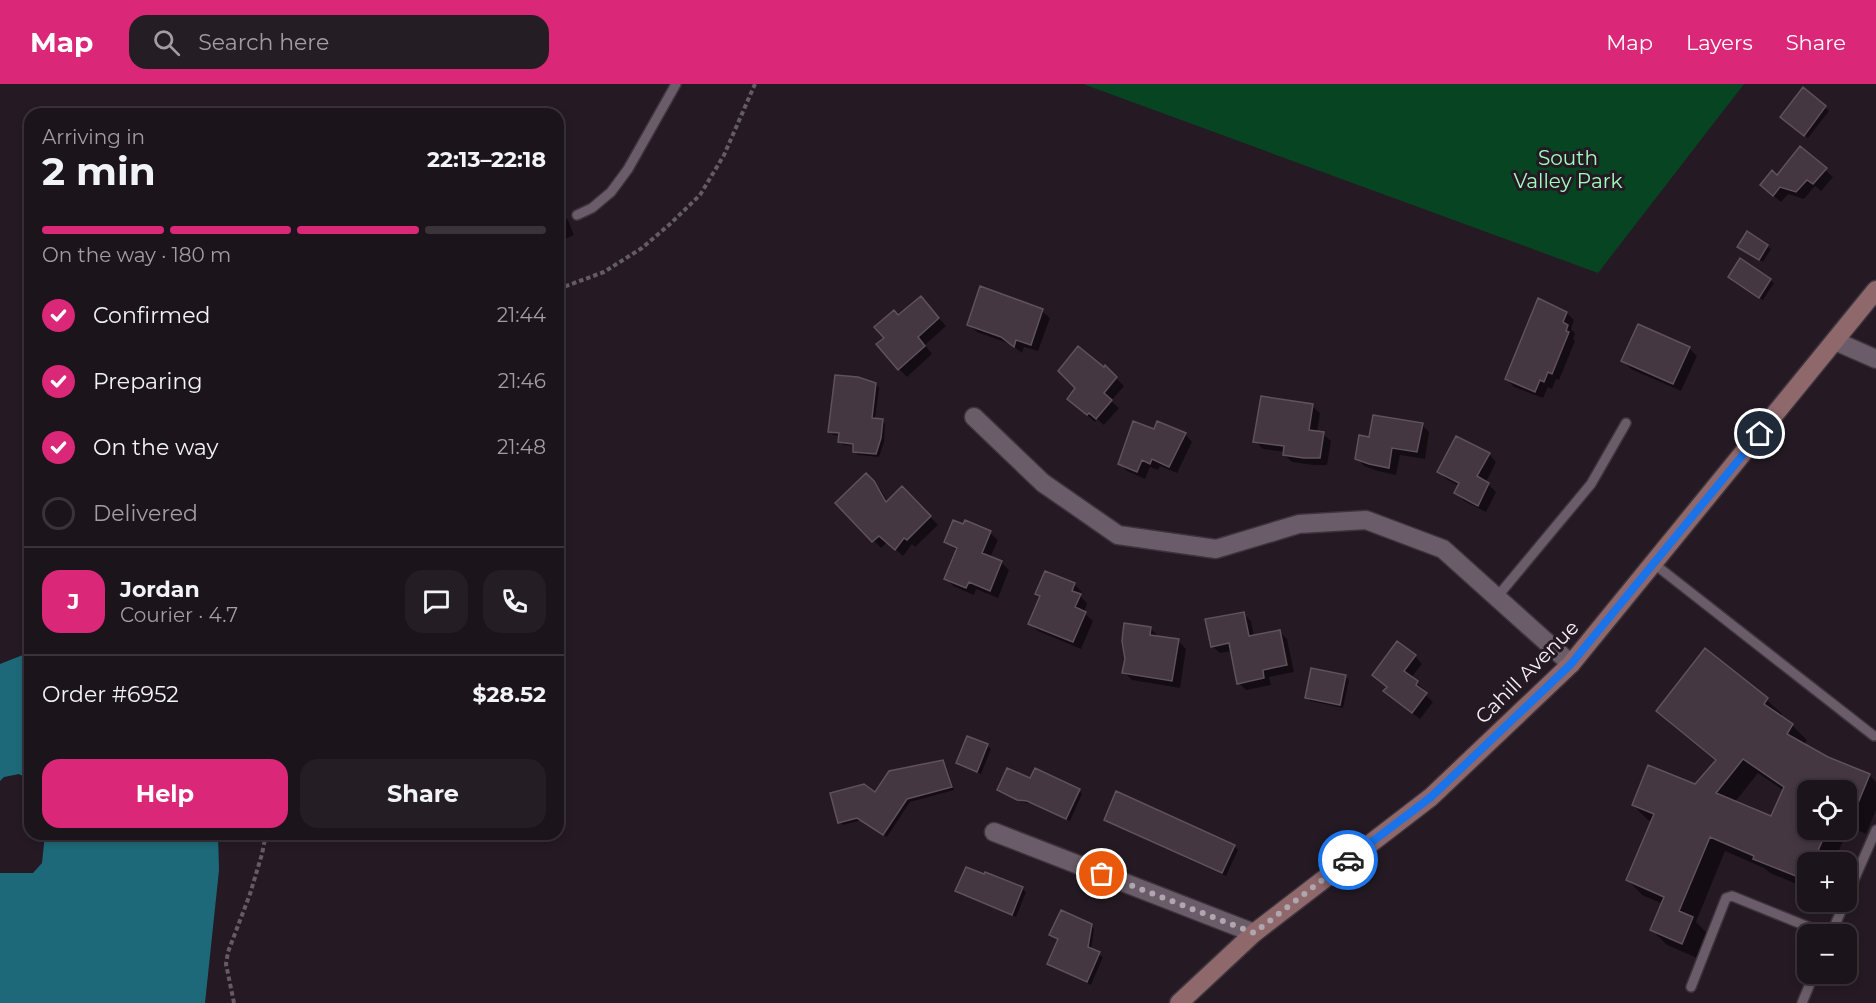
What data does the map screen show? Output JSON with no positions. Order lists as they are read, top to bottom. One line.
{"streets":{"street":["Cahill Avenue"]},"parks":["South Valley Park"],"page":{"header":"Map","search":"Search here","nav":["Map","Layers","Share"],"heading":["2 min","Arriving in","22:13–22:18"],"panel":["Jordan","Courier · 4.7","Order #6952","$28.52"],"bar":"On the way · 180 m","list":[["Confirmed","21:44"],["Preparing","21:46"],["On the way","21:48"],"Delivered"],"round":"J","buttons":["Help","Share"],"map_buttons":["+","−"]}}
